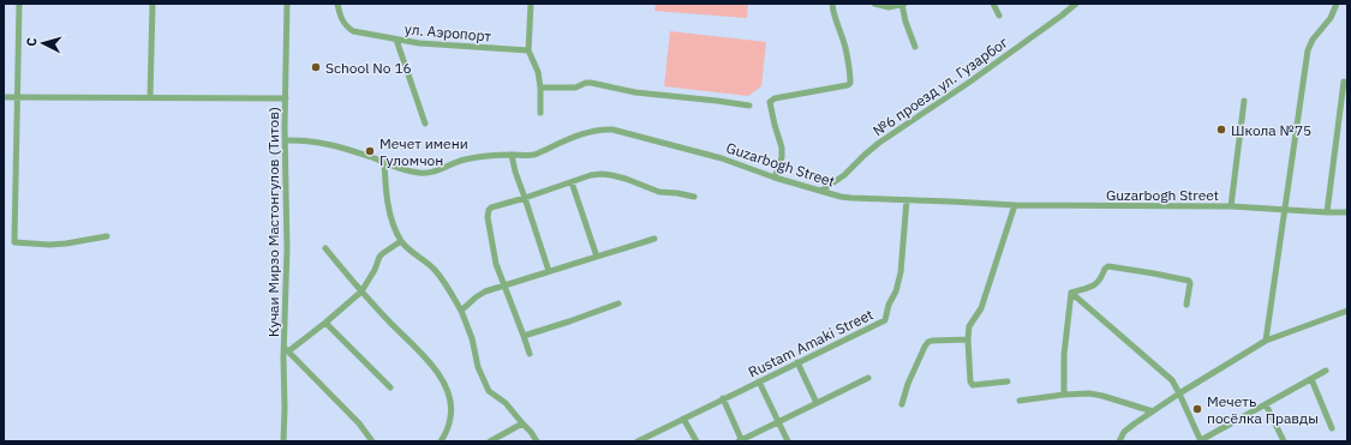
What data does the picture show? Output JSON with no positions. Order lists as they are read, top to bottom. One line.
{"streets":{"street":["ул. Аэропорт","№6 проезд ул. Гузарбог","Guzarbogh Street","Кучаи Мирзо Мастонгулов (Титов)","Rustam Amaki Street"]},"crossings":[["№6 проезд ул. Гузарбог","Guzarbogh Street"],["Guzarbogh Street","Кучаи Мирзо Мастонгулов (Титов)"],["Guzarbogh Street","Rustam Amaki Street"]],"places":["School No 16","Школа №75","Мечет имени Гуломчон","Мечеть посёлка Правды"],"north":"left"}
